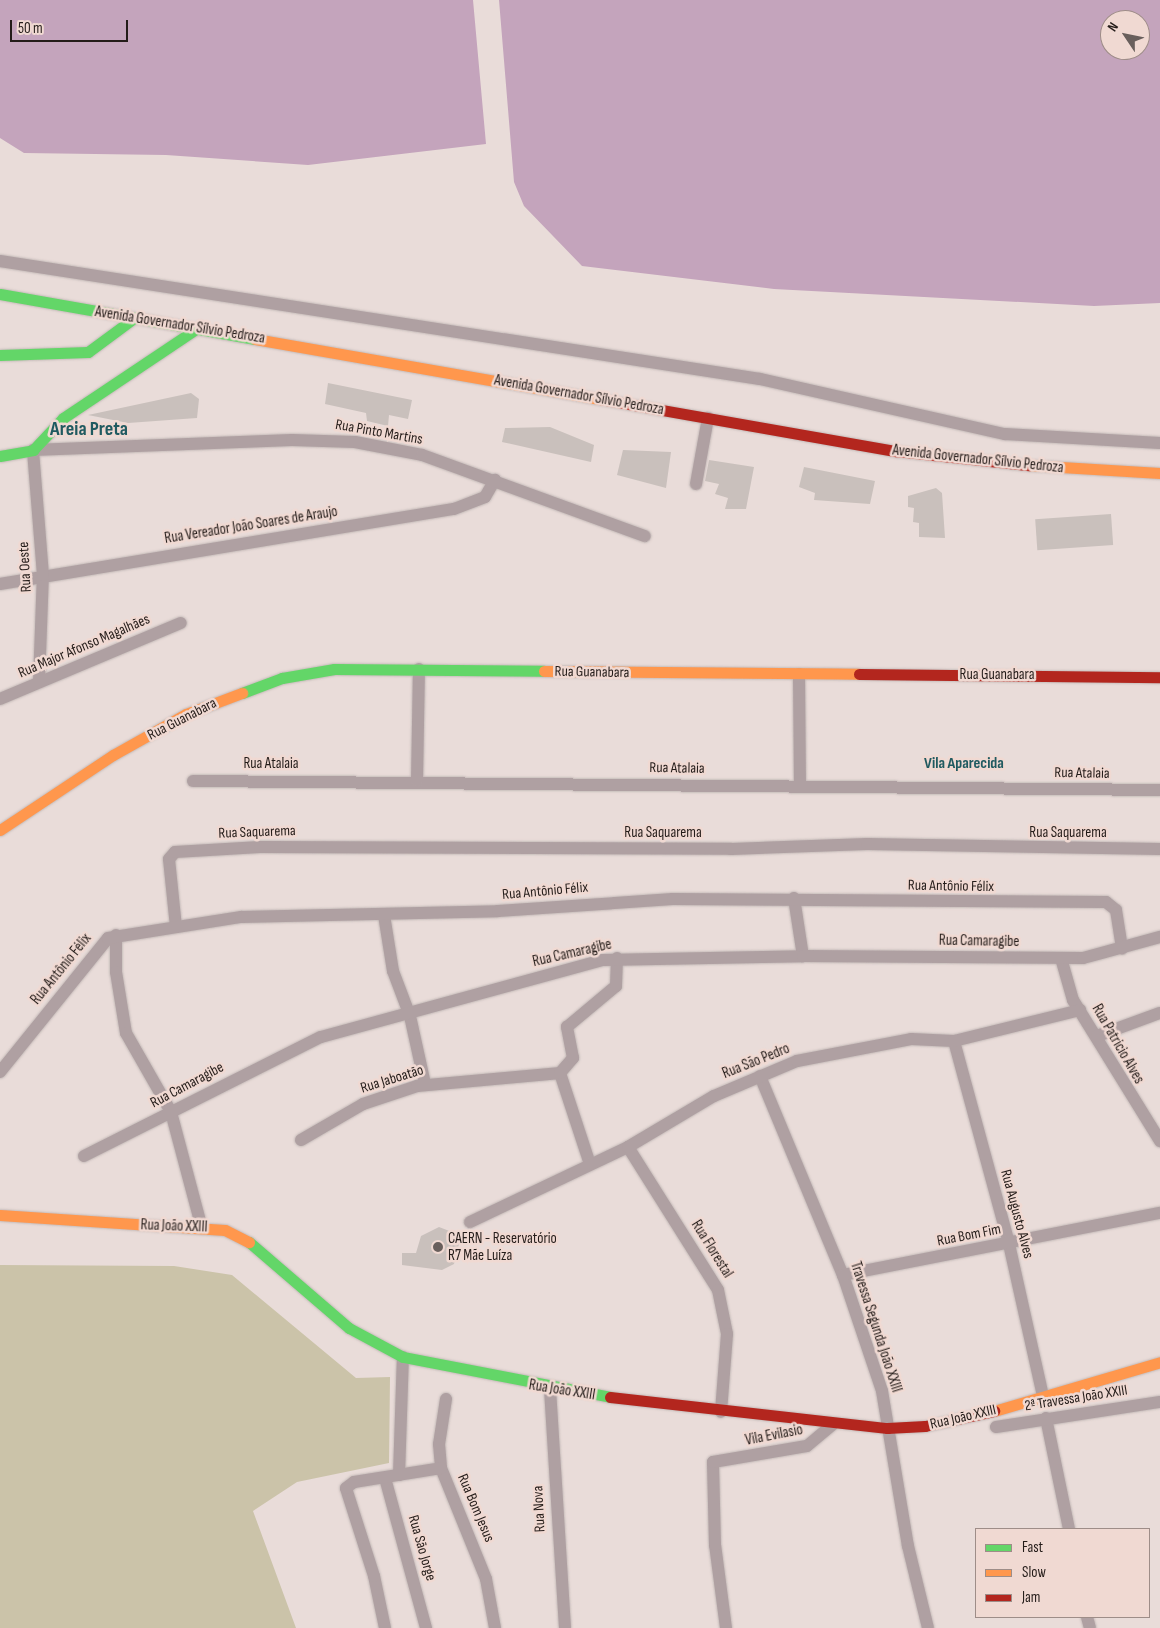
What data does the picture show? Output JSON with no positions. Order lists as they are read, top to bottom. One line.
{"streets":{"main road":["Avenida Governador Sílvio Pedroza","Rua Pinto Martins","Rua Guanabara","Rua João XXIII"],"street":["Rua Vereador João Soares de Araujo","Rua Oeste","Rua Major Afonso Magalhães","Rua Atalaia","Rua Saquarema","Rua Antônio Félix","Rua Camaragibe","Rua Patricio Alves","Rua São Pedro","Rua Jaboatão","Rua Augusto Alves","Rua Bom Fim","Rua Florestal","Travessa Segunda João XXIII","2ª Travessa João XXIII","Vila Evilasio","Rua Bom Jesus","Rua Nova","Rua São Jorge"]},"crossings":[["Rua Pinto Martins","Rua Vereador João Soares de Araujo"],["Rua Pinto Martins","Rua Oeste"],["Rua Vereador João Soares de Araujo","Rua Oeste"],["Rua Oeste","Rua Major Afonso Magalhães"],["Rua Saquarema","Rua Antônio Félix"],["Rua Antônio Félix","Rua Camaragibe"],["Rua Camaragibe","Rua Patricio Alves"],["Rua Patricio Alves","Rua São Pedro"],["Rua São Pedro","Rua Augusto Alves"],["Rua São Pedro","Rua Florestal"],["Rua São Pedro","Travessa Segunda João XXIII"],["Rua Augusto Alves","Rua João XXIII"],["Rua Augusto Alves","Rua Bom Fim"],["Rua João XXIII","Rua Florestal"],["Rua João XXIII","Travessa Segunda João XXIII"],["Rua João XXIII","Vila Evilasio"],["Rua João XXIII","Rua Nova"],["Rua Bom Fim","Travessa Segunda João XXIII"]],"districts":["Areia Preta","Vila Aparecida"],"places":["CAERN - Reservatório R7 Mãe Luíza"],"legend":["Fast","Slow","Jam"],"scale_bar":"50 m","north":"top left"}
